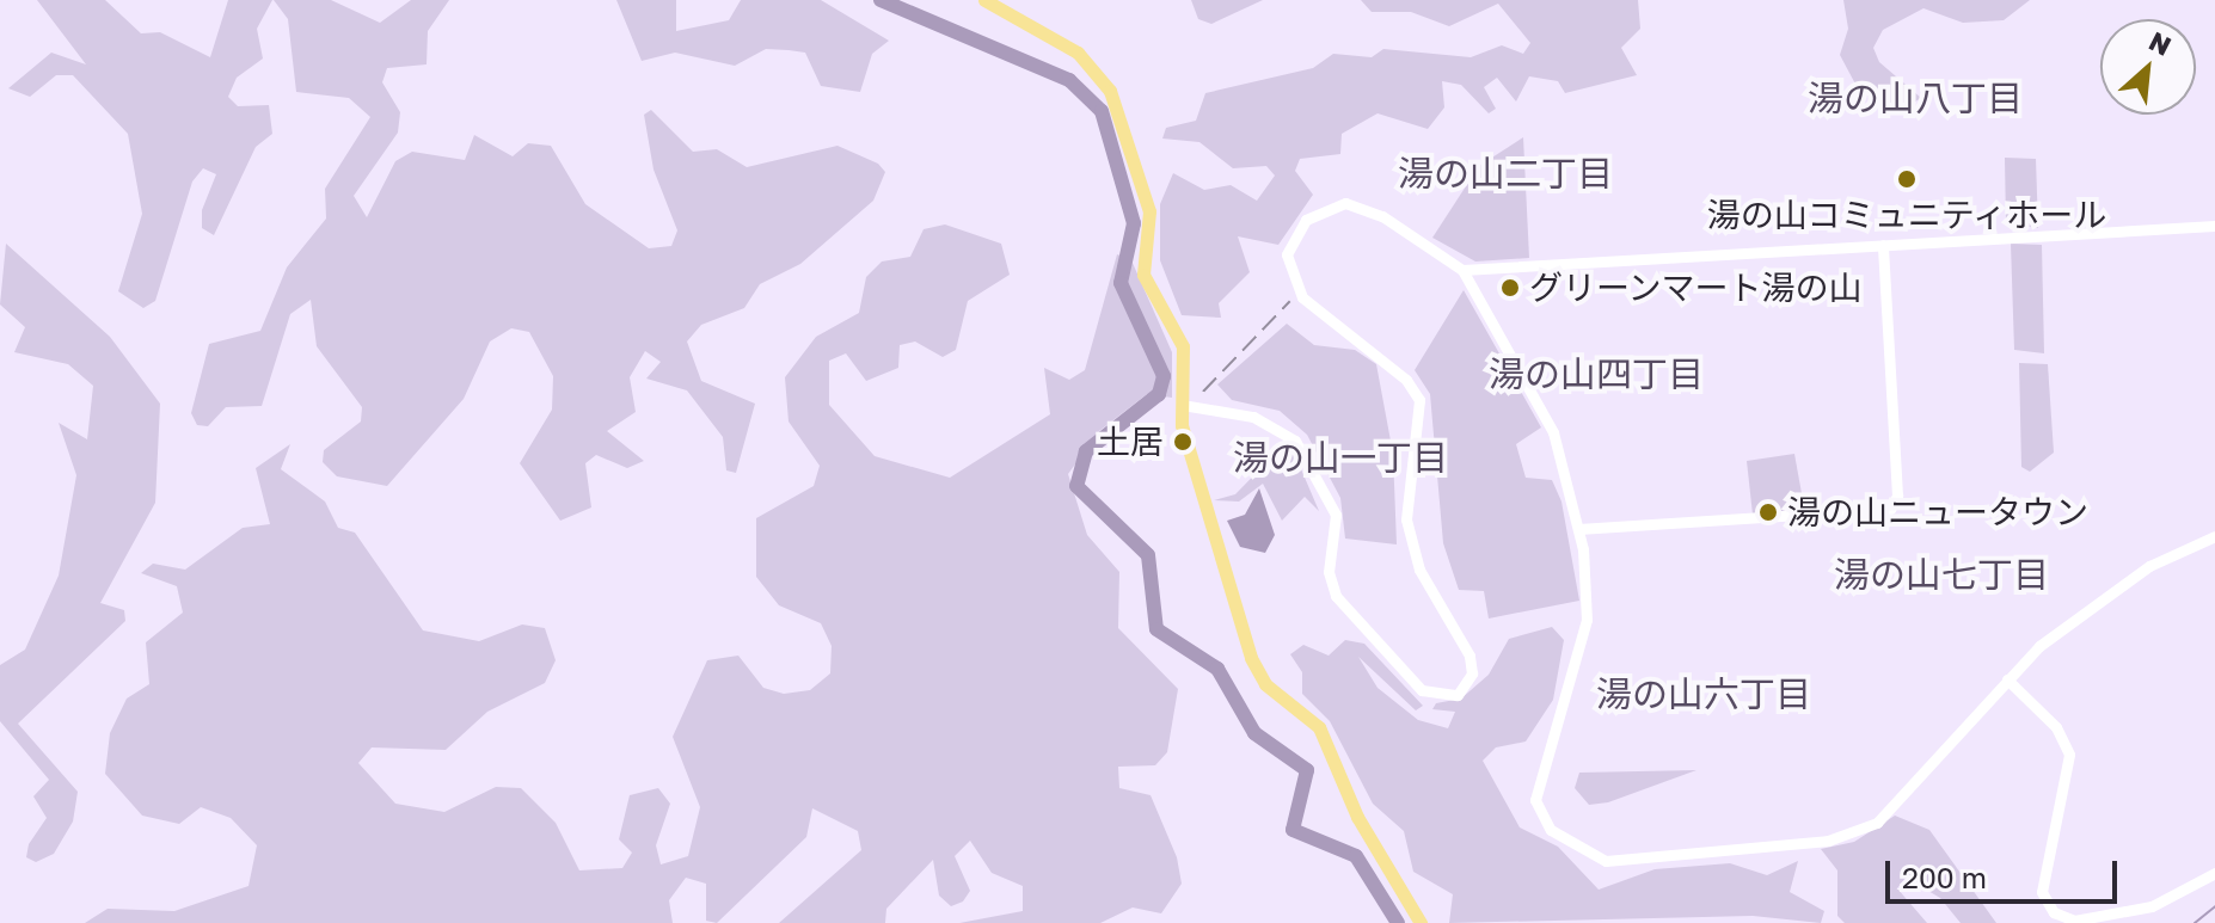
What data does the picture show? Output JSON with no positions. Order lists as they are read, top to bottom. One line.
{"districts":["湯の山八丁目","湯の山二丁目","湯の山四丁目","湯の山一丁目","湯の山七丁目","湯の山六丁目"],"places":["湯の山コミュニティホール","グリーンマート湯の山","土居","湯の山ニュータウン"],"scale_bar":"200 m","north":"top right"}
